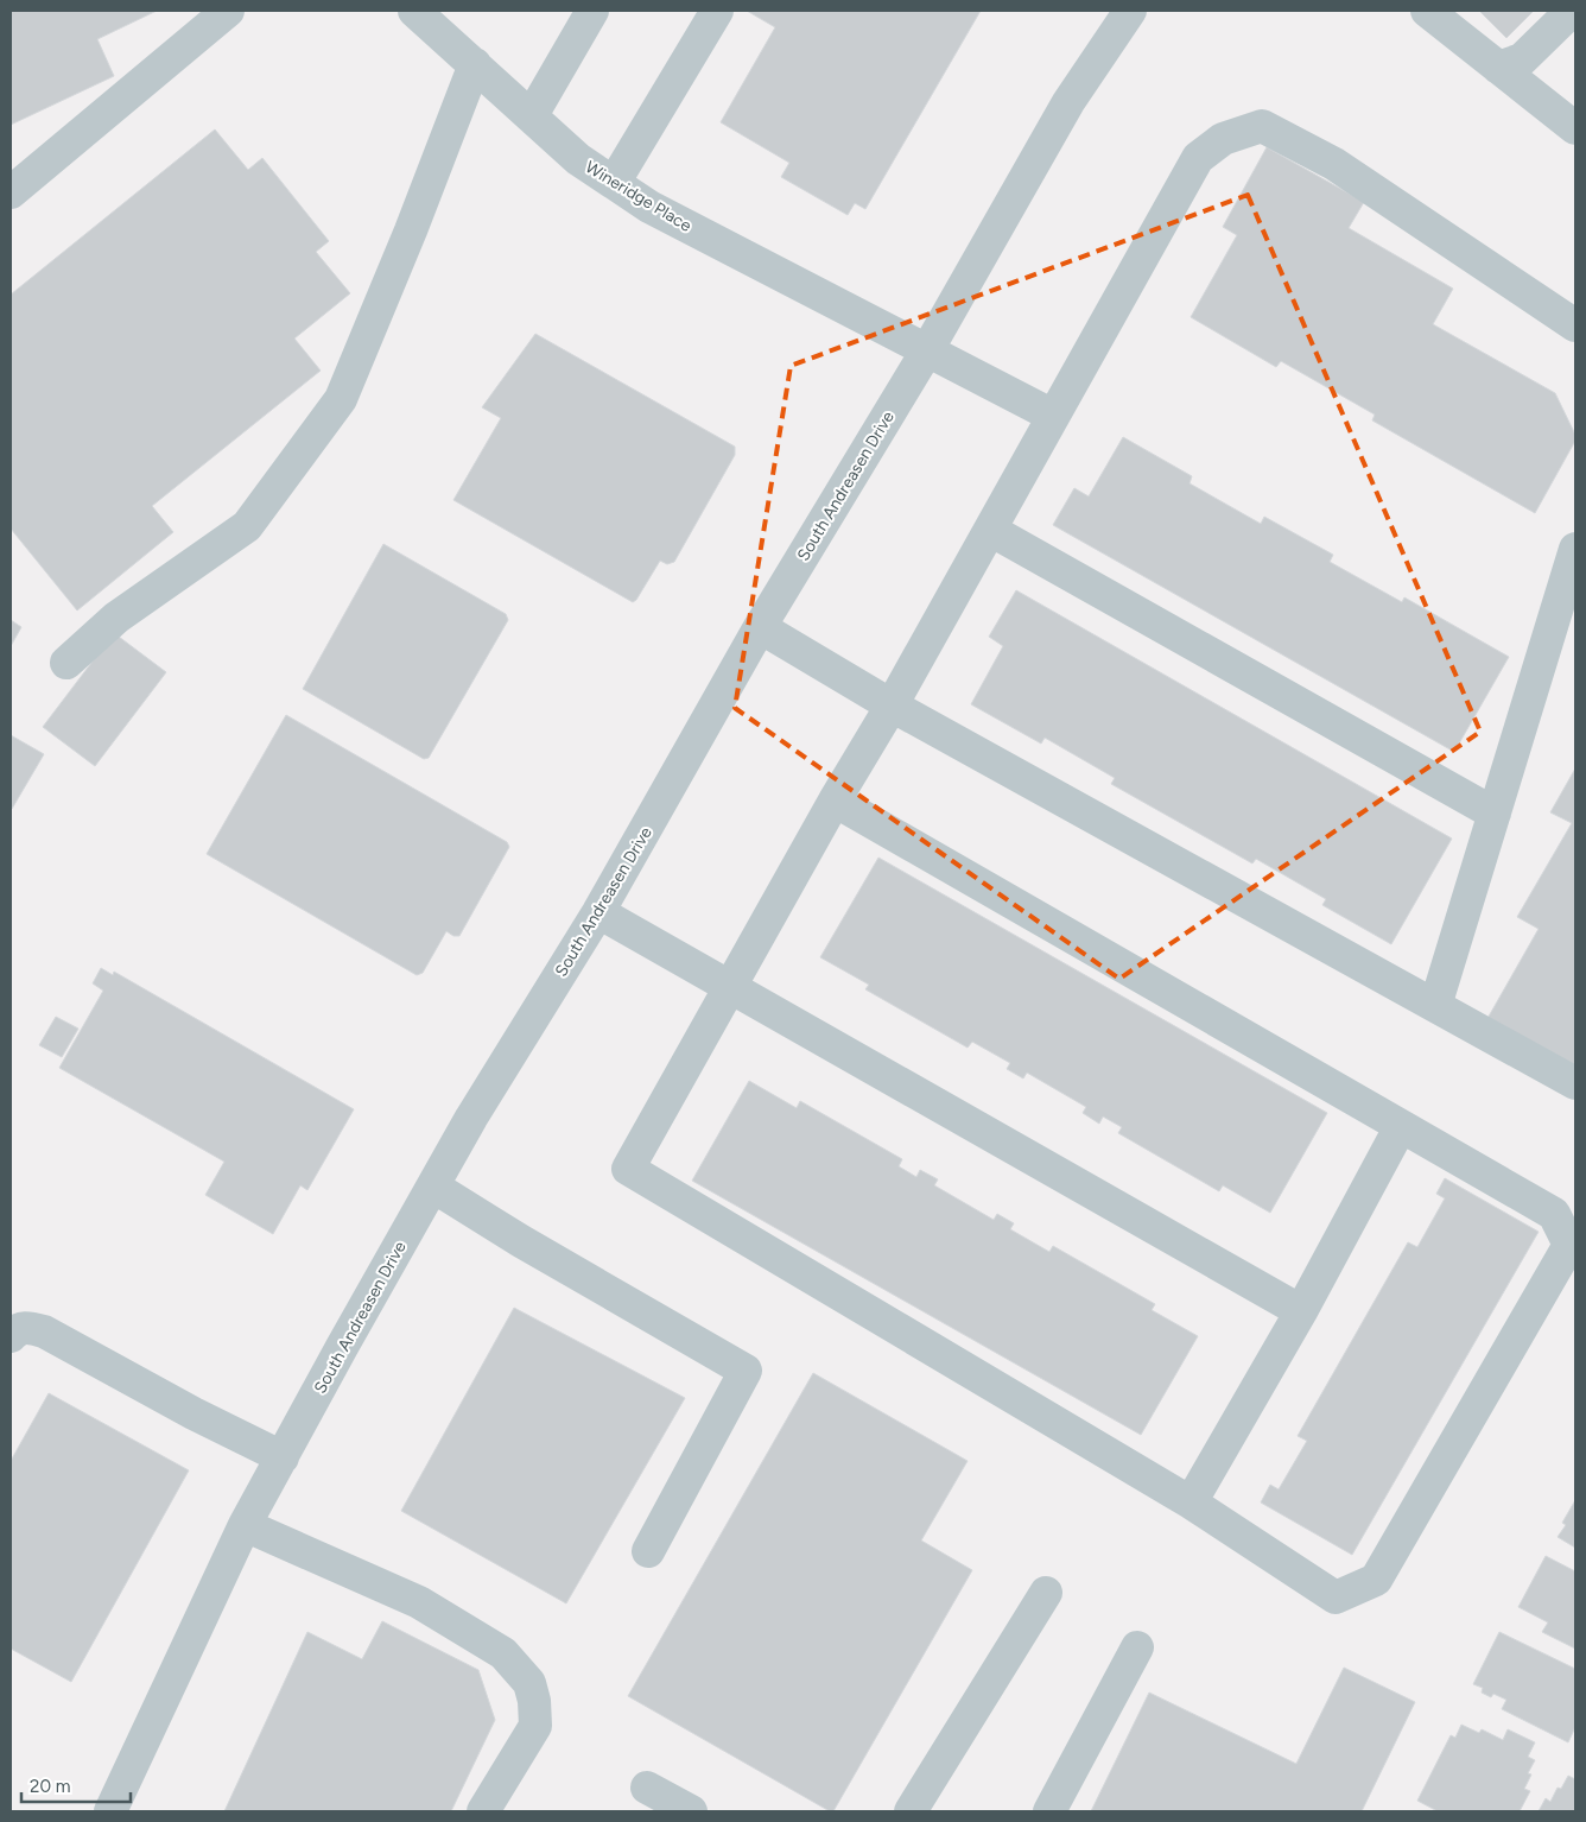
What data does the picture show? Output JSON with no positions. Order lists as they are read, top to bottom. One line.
{"streets":{"street":["Wineridge Place","South Andreasen Drive"]},"crossings":[["Wineridge Place","South Andreasen Drive"]],"scale_bar":"20 m"}
